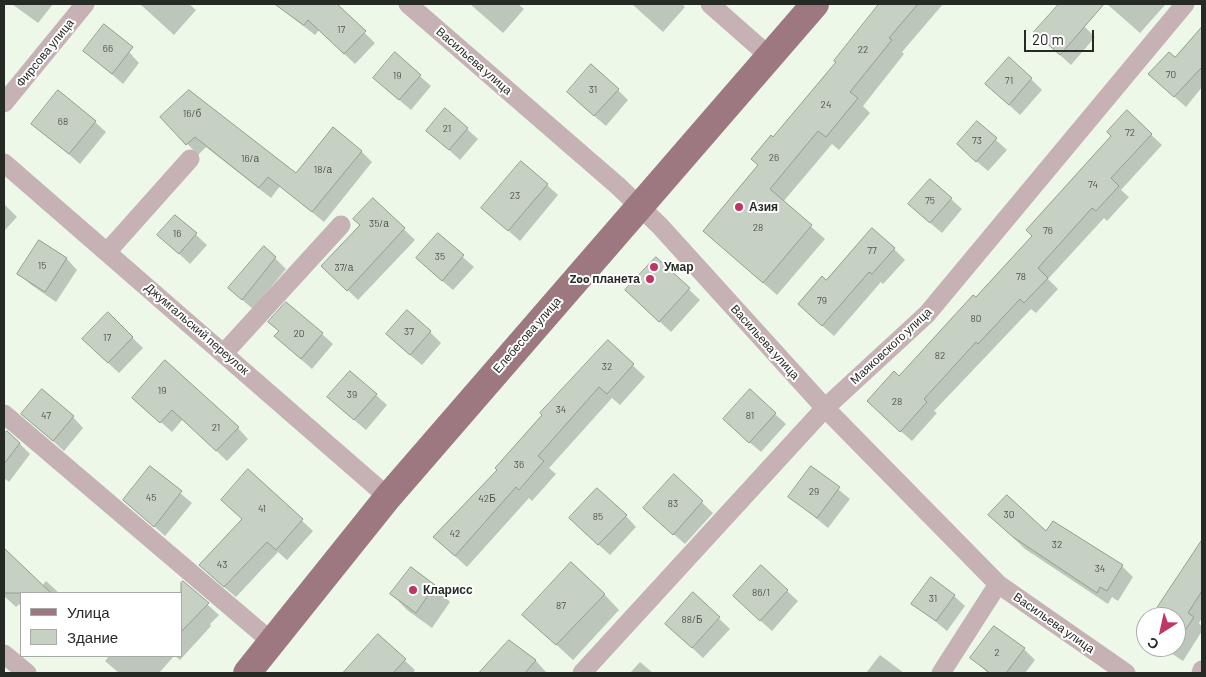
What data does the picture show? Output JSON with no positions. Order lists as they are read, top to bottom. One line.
{"streets":{"main road":["Елебесова улица"],"street":["Фирсова улица","Васильева улица","Джумгальский переулок","Маяковского улица"]},"crossings":[["Васильева улица","Елебесова улица"],["Васильева улица","Маяковского улица"],["Джумгальский переулок","Елебесова улица"]],"places":["Азия","Умар","Zoo планета","Кларисс"],"house_numbers":["17","66","22","70","19","71","31","24","16/б","68","21","72","73","26","16/а","18/а","74","23","75","35/а","28","76","16","77","35","15","37/а","78","79","80","37","20","17","82","32","19","39","28","34","47","81","21","36","29","45","42Б","83","41","30","85","42","32","43","34","86/1","31","87","88/Б","2"],"legend":["Улица","Здание"],"scale_bar":"20 m","north":"bottom left"}
